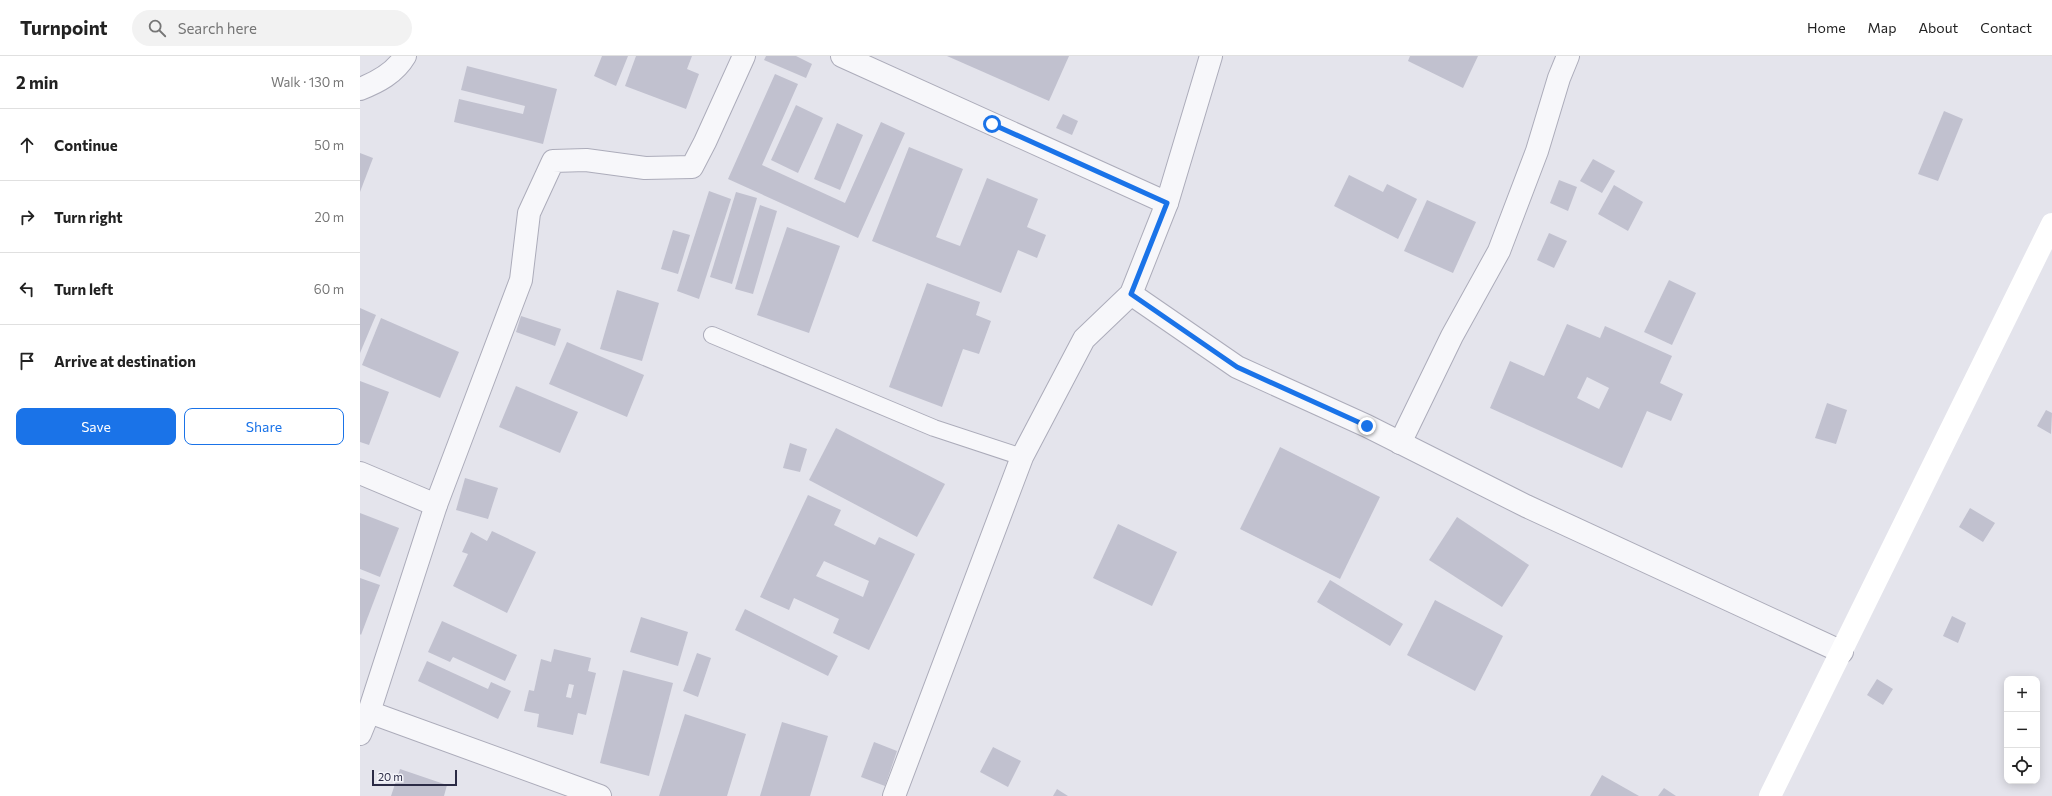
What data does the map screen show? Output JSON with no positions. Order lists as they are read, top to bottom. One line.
{"scale_bar":"20 m","page":{"header":"Turnpoint","search":"Search here","nav":["Home","Map","About","Contact"],"heading":["2 min","Walk · 130 m"],"list":[["Continue","50 m"],["Turn right","20 m"],["Turn left","60 m"],"Arrive at destination"],"buttons":["Save","Share"],"map_buttons":["+","−"],"scale":"20 m"}}
